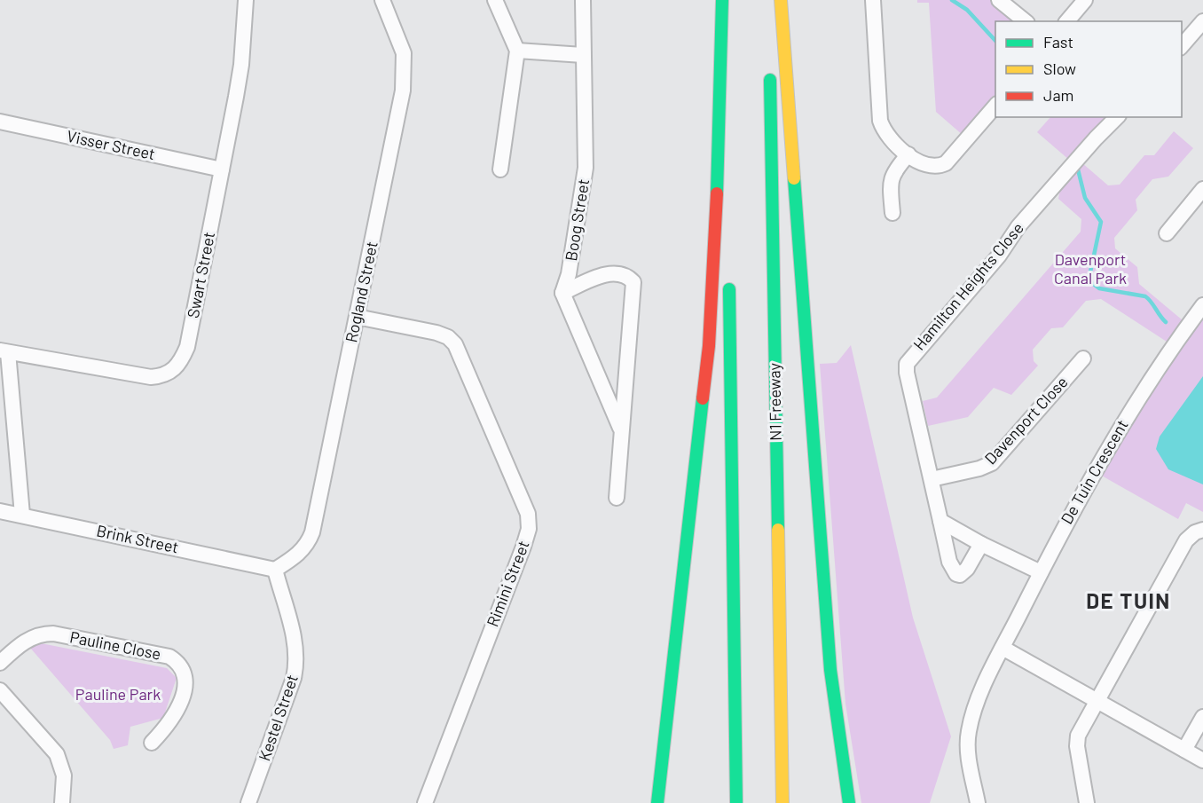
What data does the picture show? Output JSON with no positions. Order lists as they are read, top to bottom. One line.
{"streets":{"highway":["N1 Freeway"],"street":["Visser Street","Boog Street","Swart Street","Hamilton Heights Close","Rogland Street","Davenport Close","De Tuin Crescent","Brink Street","Rimini Street","Pauline Close","Kestel Street"]},"crossings":[["Visser Street","Swart Street"],["Hamilton Heights Close","Davenport Close"],["Rogland Street","Brink Street"],["Rogland Street","Rimini Street"],["Rogland Street","Kestel Street"],["Brink Street","Kestel Street"]],"districts":["DE TUIN"],"parks":["Davenport Canal Park","Pauline Park"],"legend":["Fast","Slow","Jam"]}
